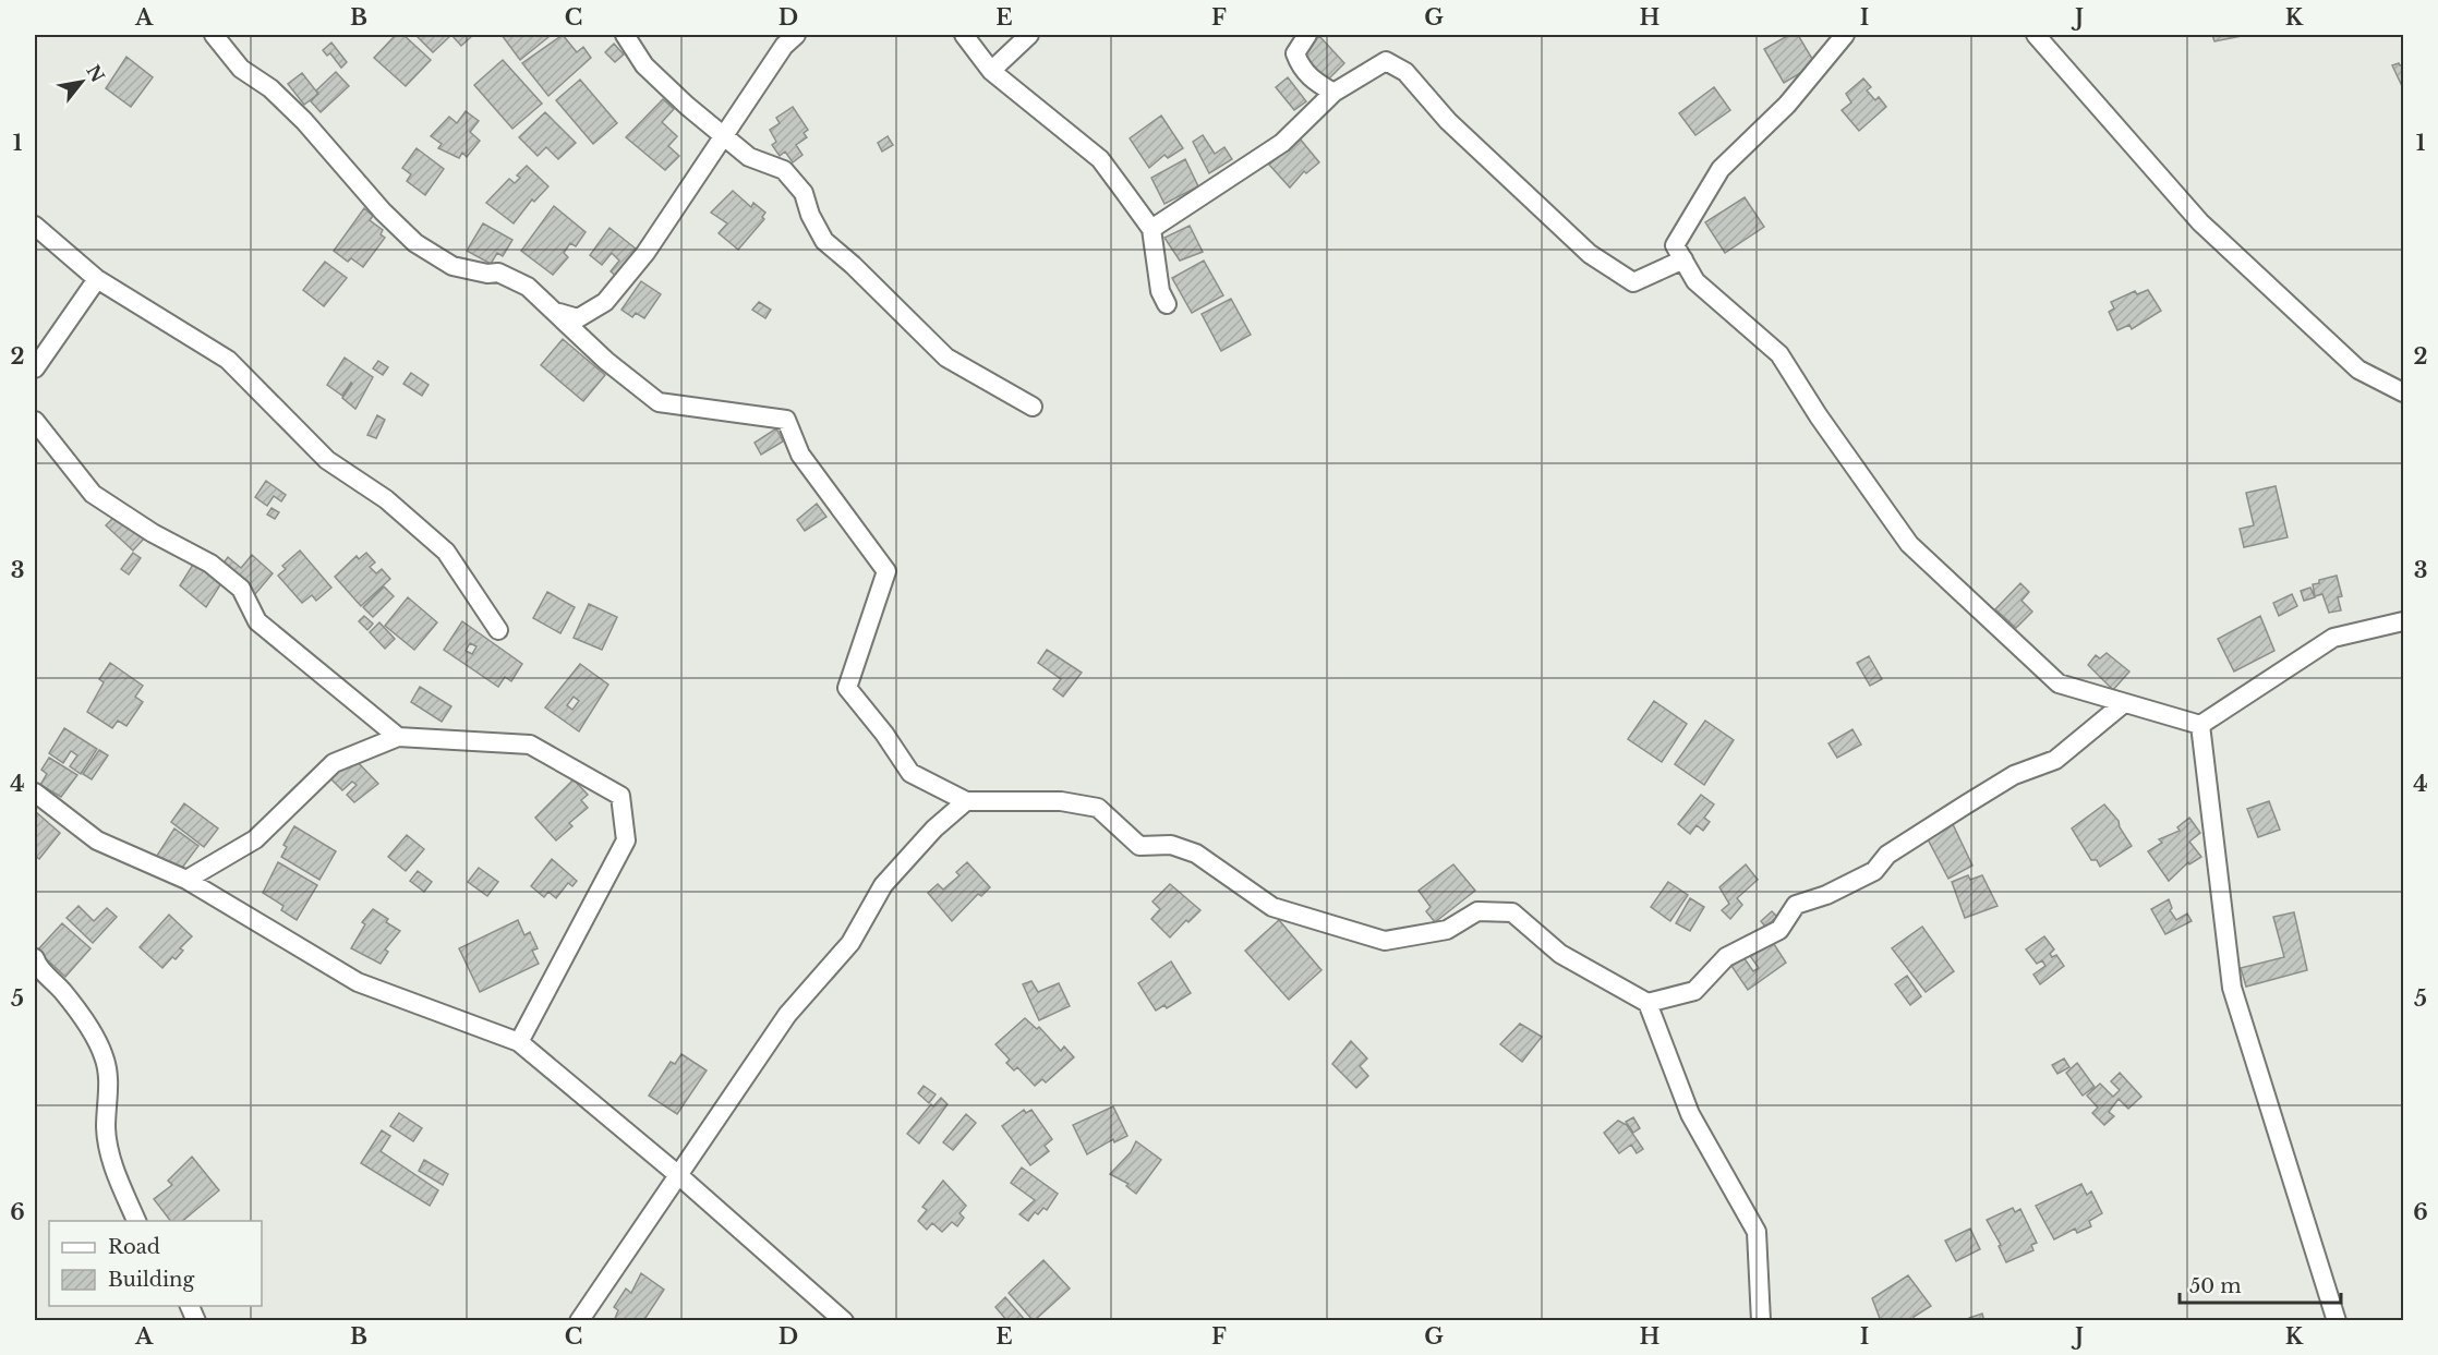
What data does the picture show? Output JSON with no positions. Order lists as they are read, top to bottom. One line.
{"legend":["Road","Building"],"scale_bar":"50 m","north":"top right","grid":{"columns":["A","B","C","D","E","F","G","H","I","J","K"],"rows":["1","2","3","4","5","6"]}}
